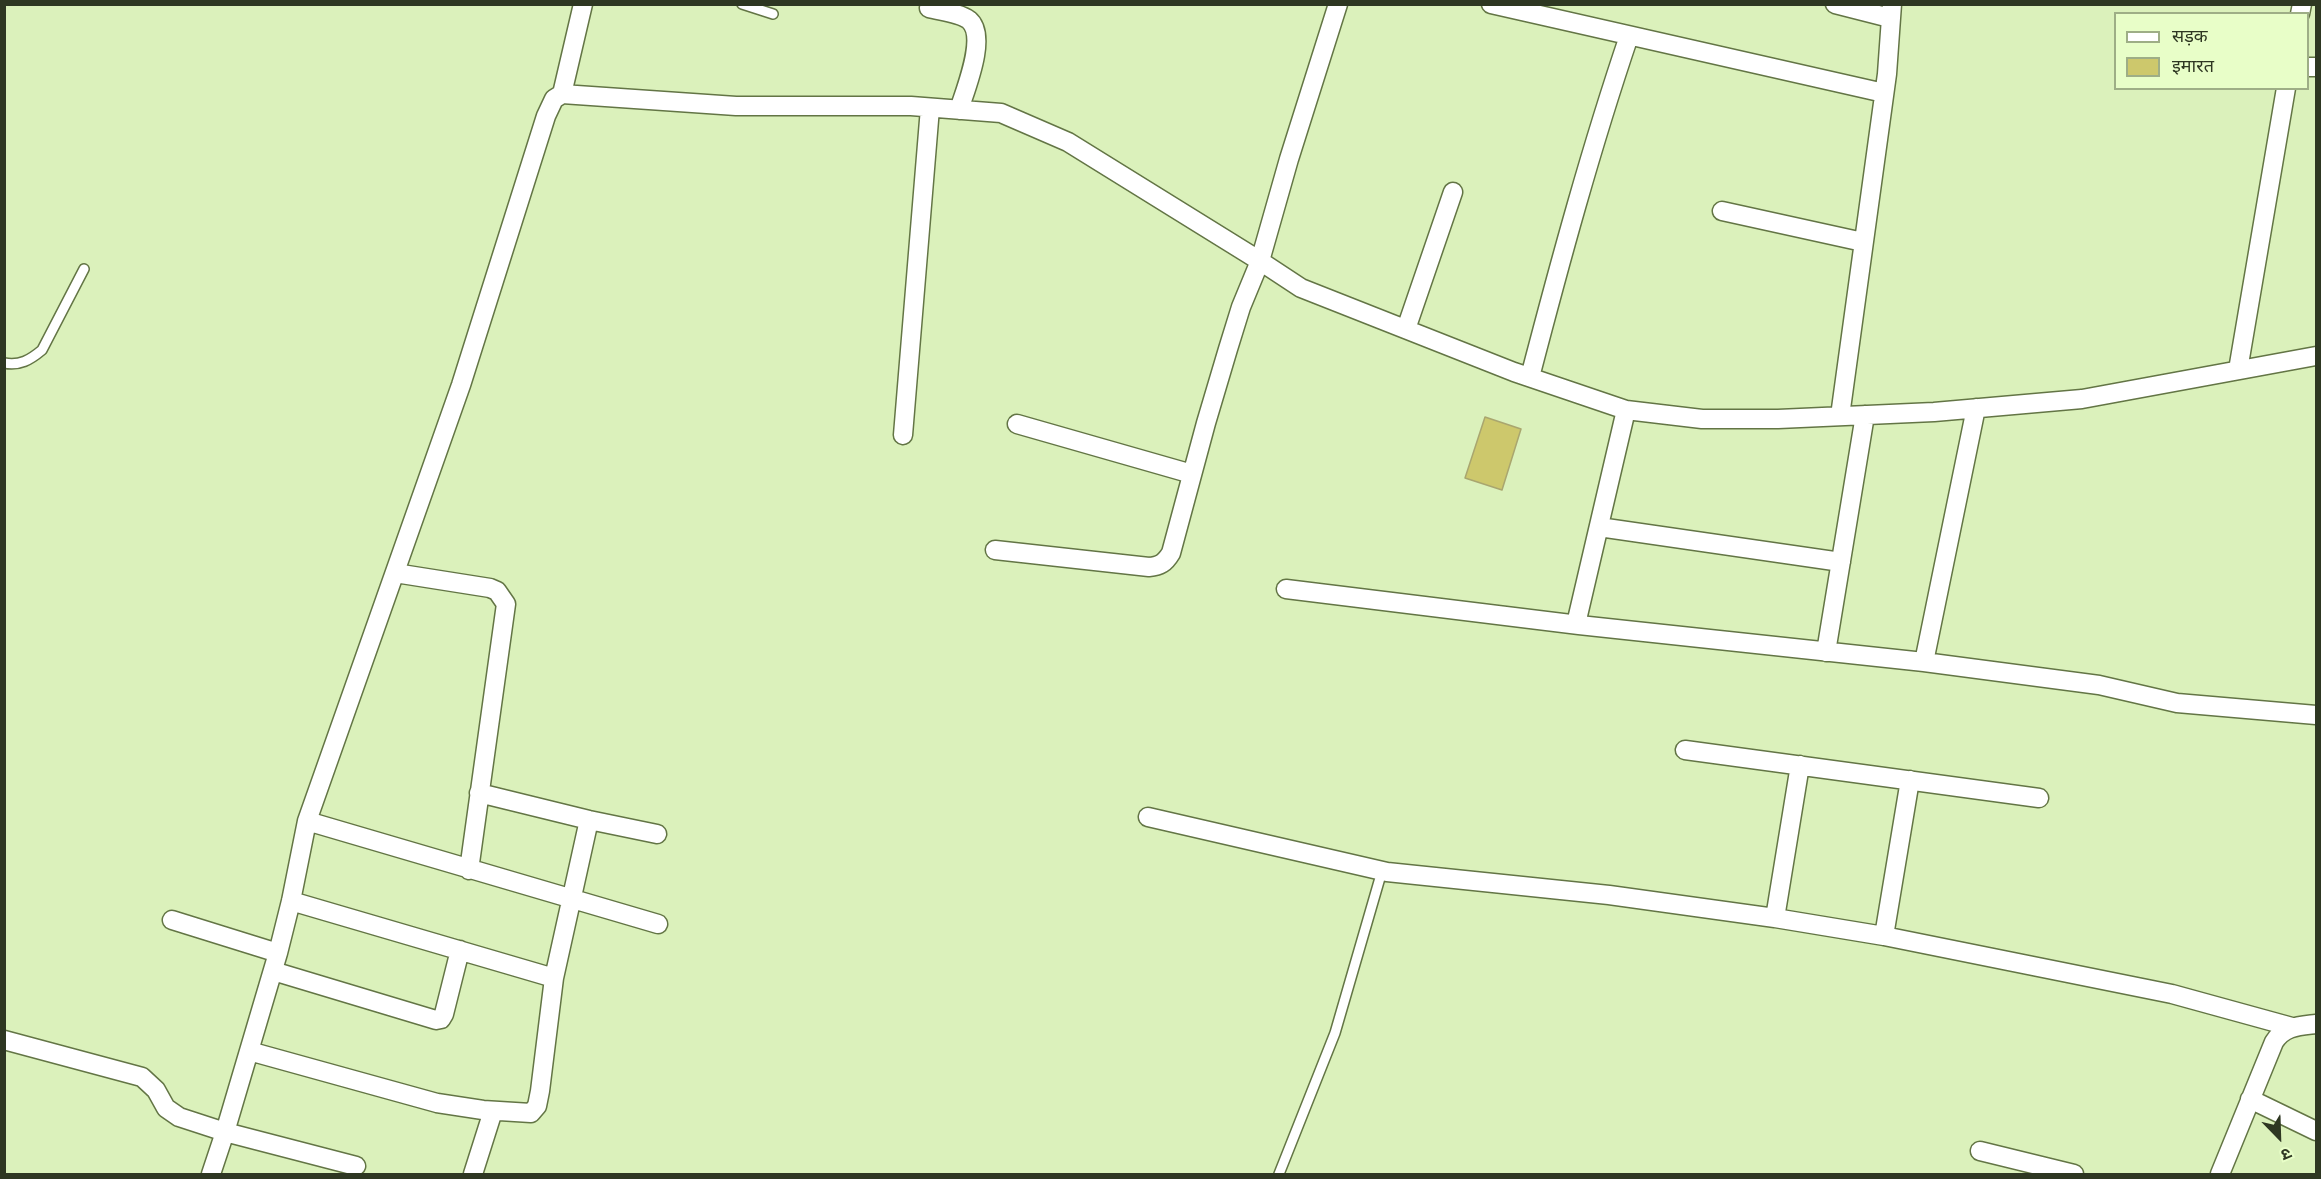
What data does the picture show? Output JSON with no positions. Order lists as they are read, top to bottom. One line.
{"legend":["सड़क","इमारत"],"north":"bottom right"}
